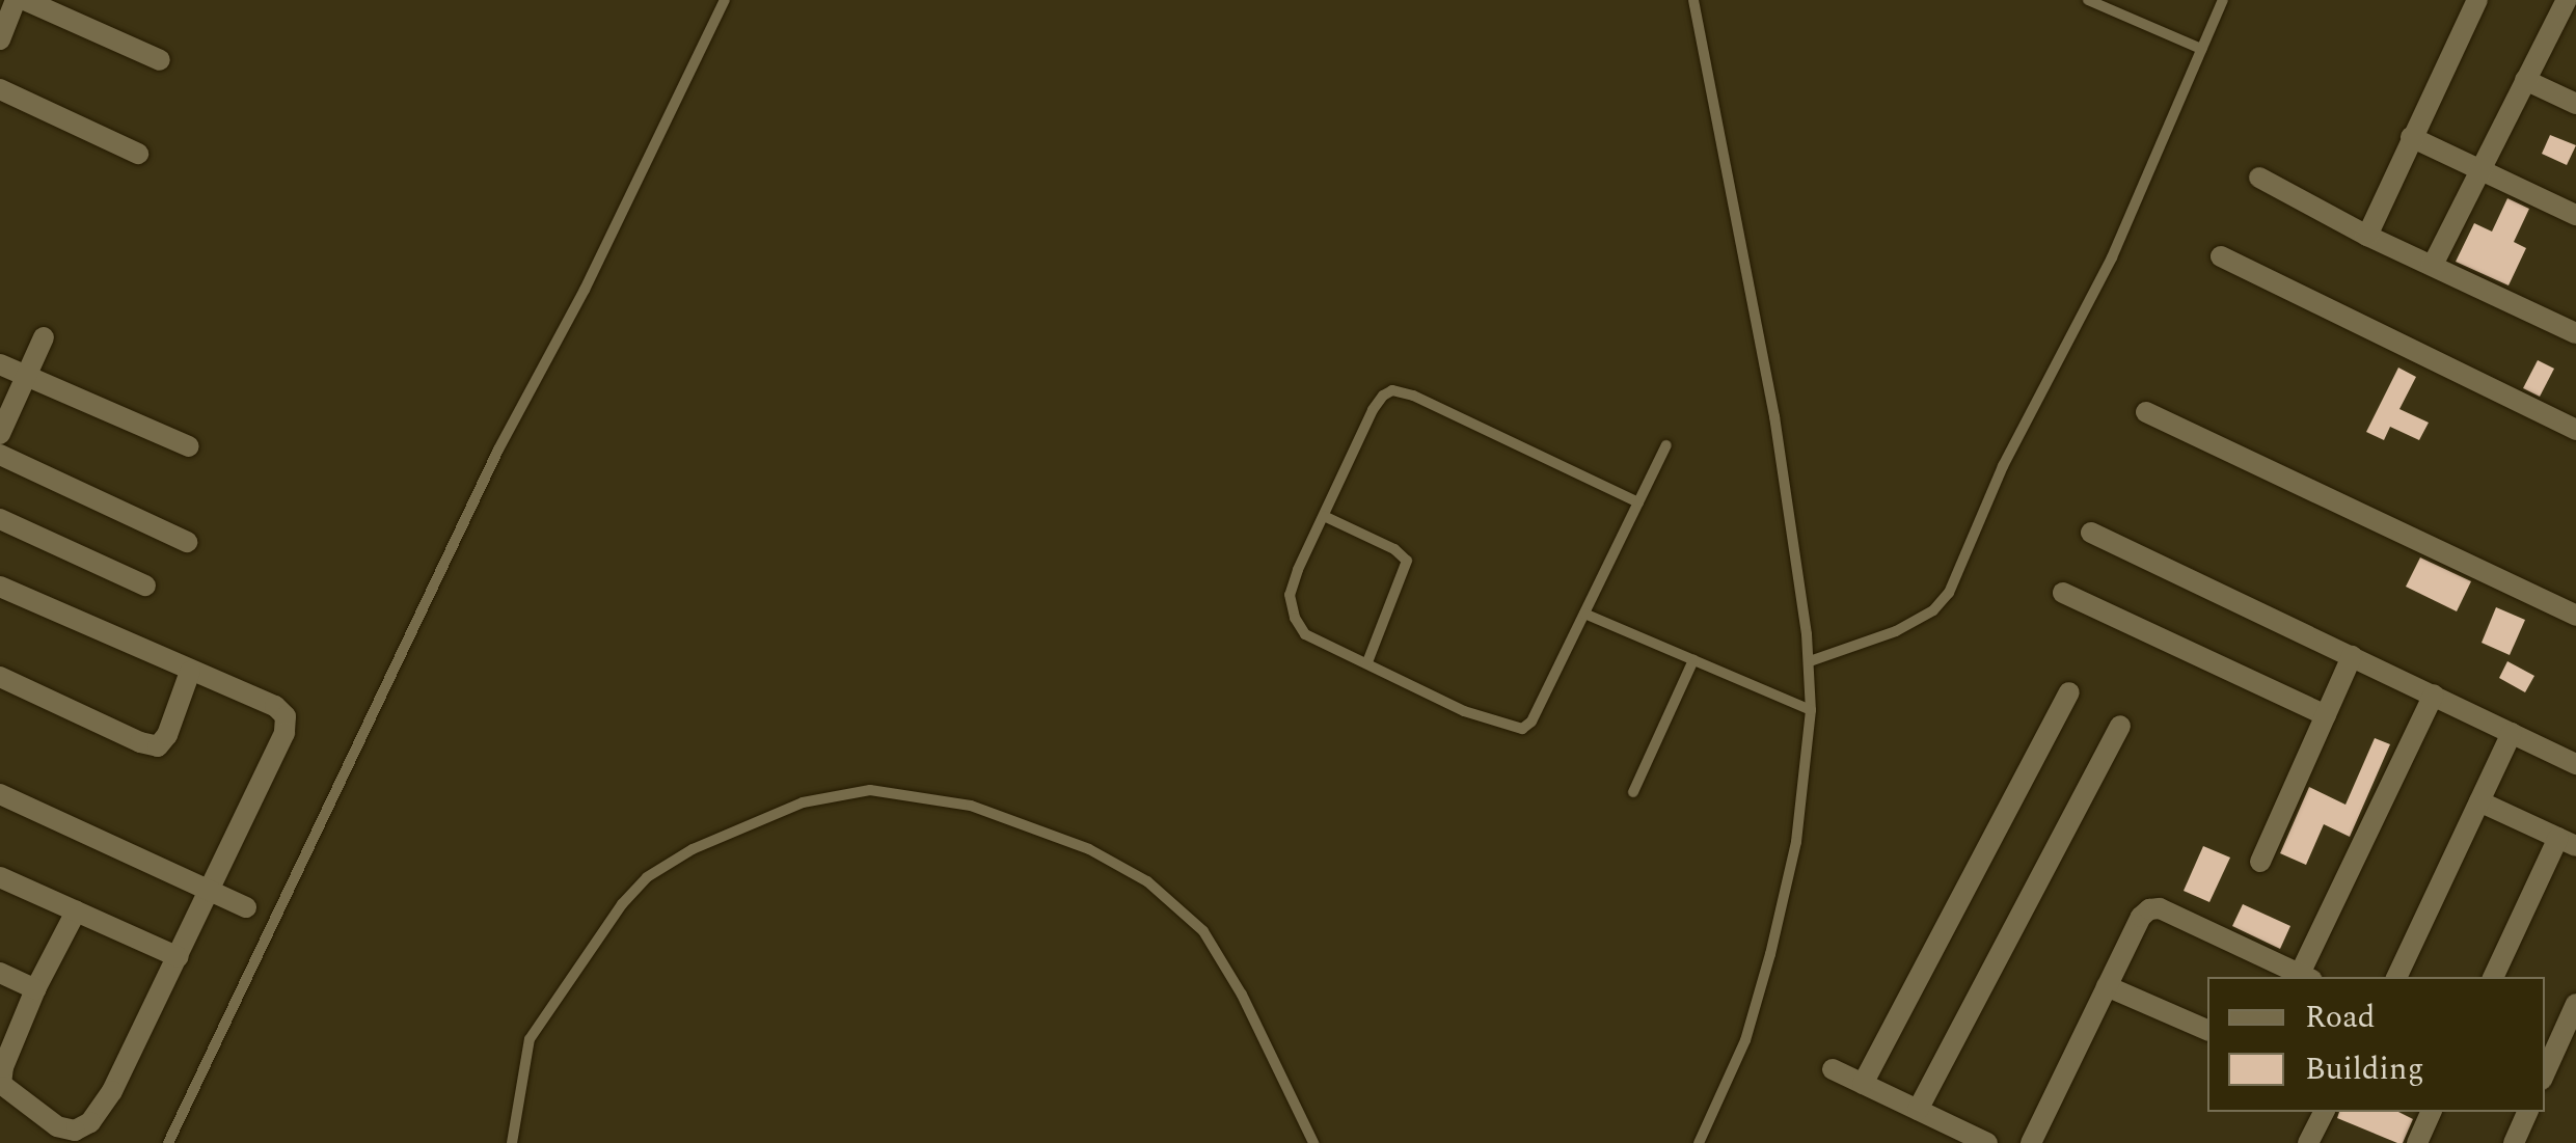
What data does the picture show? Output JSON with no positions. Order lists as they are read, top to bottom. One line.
{"legend":["Road","Building"]}
